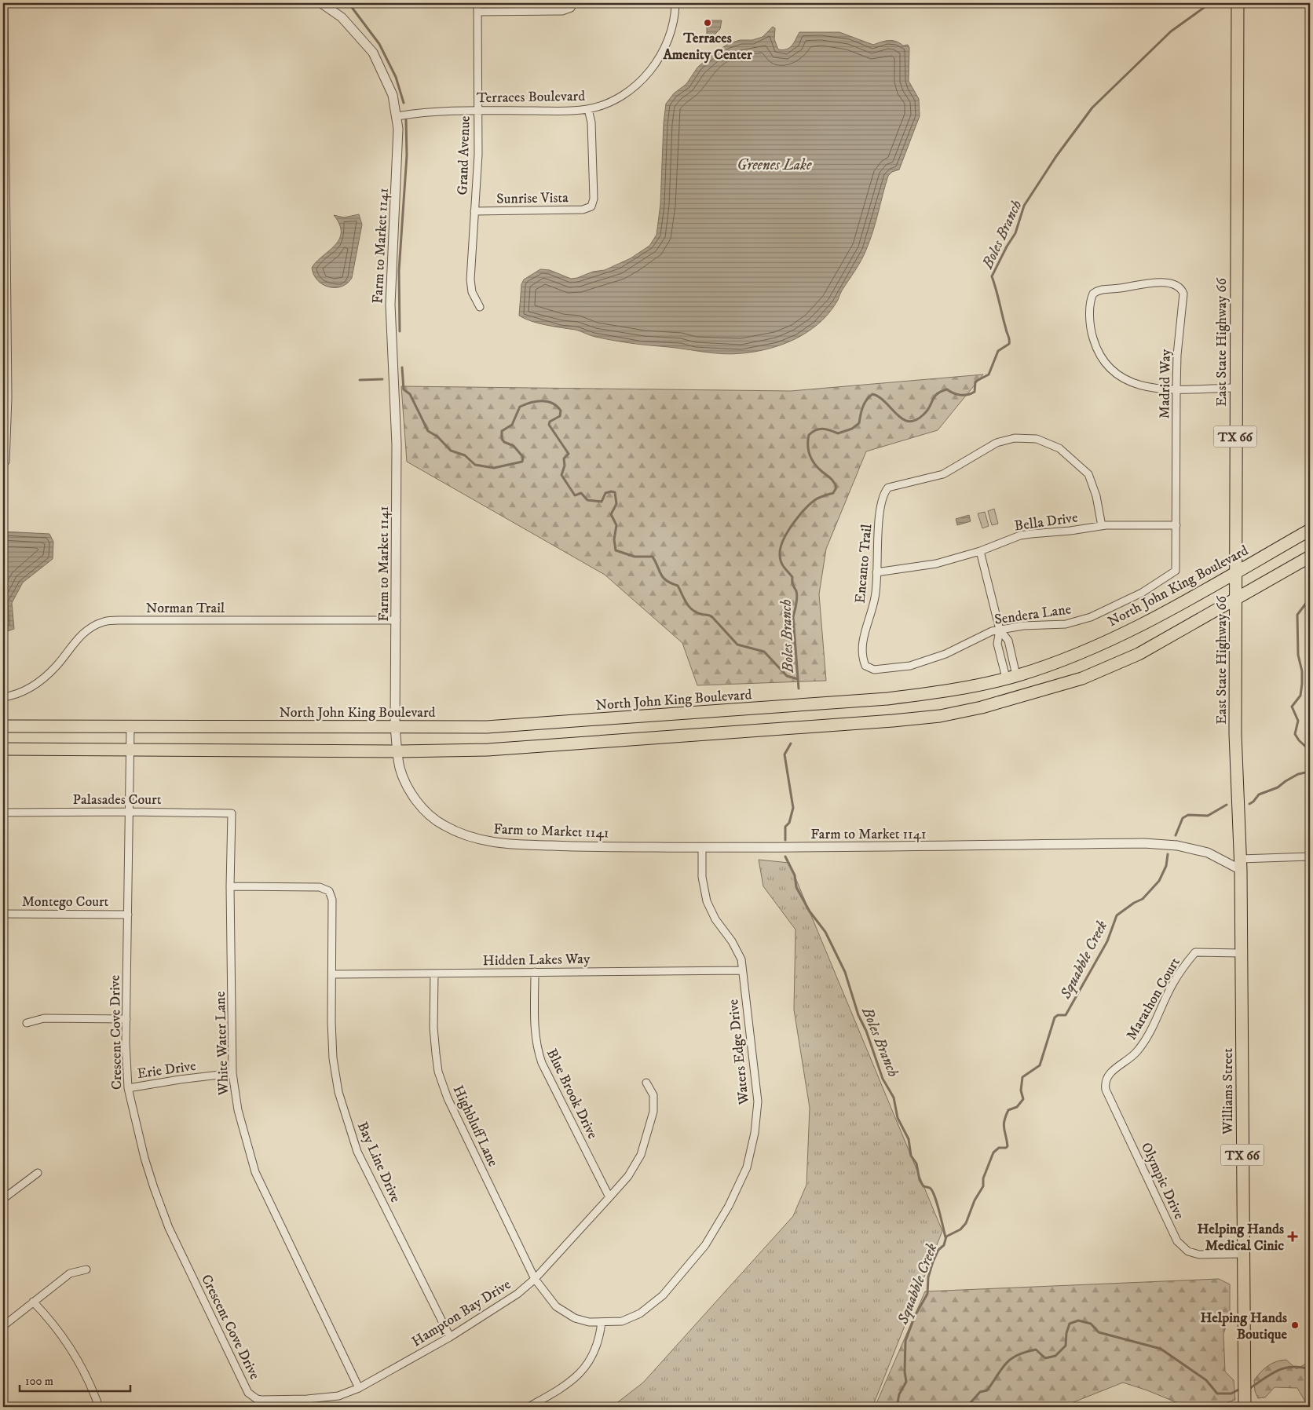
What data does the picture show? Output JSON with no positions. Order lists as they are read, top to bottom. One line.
{"streets":{"main road":["East State Highway 66","TX 66","North John King Boulevard","Williams Street"],"street":["Terraces Boulevard","Grand Avenue","Sunrise Vista","Farm to Market 1141","Madrid Way","Bella Drive","Encanto Trail","Norman Trail","Sendera Lane","Palasades Court","Montego Court","Hidden Lakes Way","Marathon Court","Crescent Cove Drive","White Water Lane","Waters Edge Drive","Erie Drive","Blue Brook Drive","Highbluff Lane","Bay Line Drive","Olympic Drive","Hampton Bay Drive"]},"crossings":[["Terraces Boulevard","Grand Avenue"],["Terraces Boulevard","Sunrise Vista"],["Terraces Boulevard","Farm to Market 1141"],["Grand Avenue","Sunrise Vista"],["Farm to Market 1141","East State Highway 66"],["Farm to Market 1141","North John King Boulevard"],["Farm to Market 1141","Norman Trail"],["Farm to Market 1141","Waters Edge Drive"],["Farm to Market 1141","Williams Street"],["East State Highway 66","North John King Boulevard"],["East State Highway 66","Williams Street"],["Madrid Way","Bella Drive"],["Madrid Way","Sendera Lane"],["Bella Drive","Encanto Trail"],["Encanto Trail","Sendera Lane"],["North John King Boulevard","Crescent Cove Drive"],["Palasades Court","Crescent Cove Drive"],["Palasades Court","White Water Lane"],["Montego Court","Crescent Cove Drive"],["Hidden Lakes Way","Waters Edge Drive"],["Hidden Lakes Way","Blue Brook Drive"],["Hidden Lakes Way","Highbluff Lane"],["Hidden Lakes Way","Bay Line Drive"],["Marathon Court","Williams Street"],["Marathon Court","Olympic Drive"],["Crescent Cove Drive","Erie Drive"],["Crescent Cove Drive","Hampton Bay Drive"],["White Water Lane","Erie Drive"],["White Water Lane","Bay Line Drive"],["White Water Lane","Hampton Bay Drive"],["Waters Edge Drive","Highbluff Lane"],["Waters Edge Drive","Hampton Bay Drive"],["Williams Street","Olympic Drive"],["Blue Brook Drive","Hampton Bay Drive"],["Highbluff Lane","Hampton Bay Drive"],["Bay Line Drive","Hampton Bay Drive"]],"water":["Greenes Lake","Boles Branch","Squabble Creek"],"places":{"other":["Terraces Amenity Center","Helping Hands Boutique"],"health":["Helping Hands Medical Cinic"]},"scale_bar":"100 m"}
